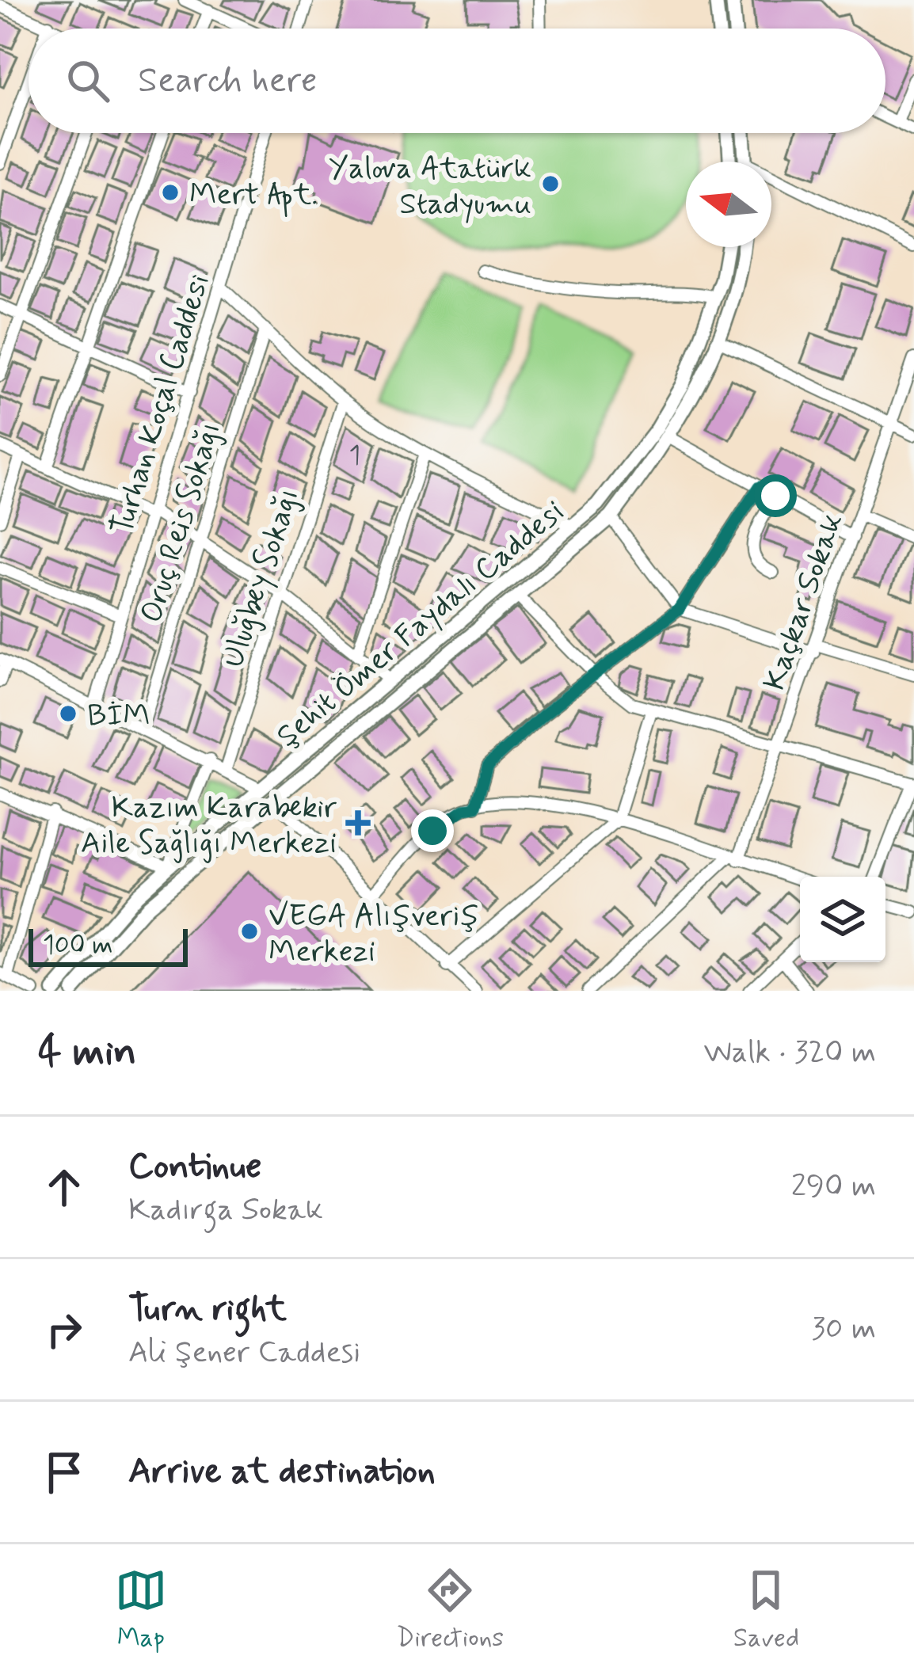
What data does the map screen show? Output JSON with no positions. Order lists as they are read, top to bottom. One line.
{"streets":{"main road":["Şehit Ömer Faydalı Caddesi"],"street":["Turhan Koçal Caddesi","Oruç Reis Sokağı","Uluğbey Sokağı","Kaçkar Sokak"]},"places":{"other":["Yalova Atatürk Stadyumu","Mert Apt.","BİM","VEGA Alışveriş Merkezi"],"health":["Kazım Karabekir Aile Sağlığı Merkezi"]},"house_numbers":["1"],"scale_bar":"100 m","north":"left","page":{"search":"Search here","scale":"100 m","heading":["4 min","Walk · 320 m"],"list":[["Continue","Kadırga Sokak","290 m"],["Turn right","Ali Şener Caddesi","30 m"],"Arrive at destination"],"nav":["Map","Directions","Saved"]}}
